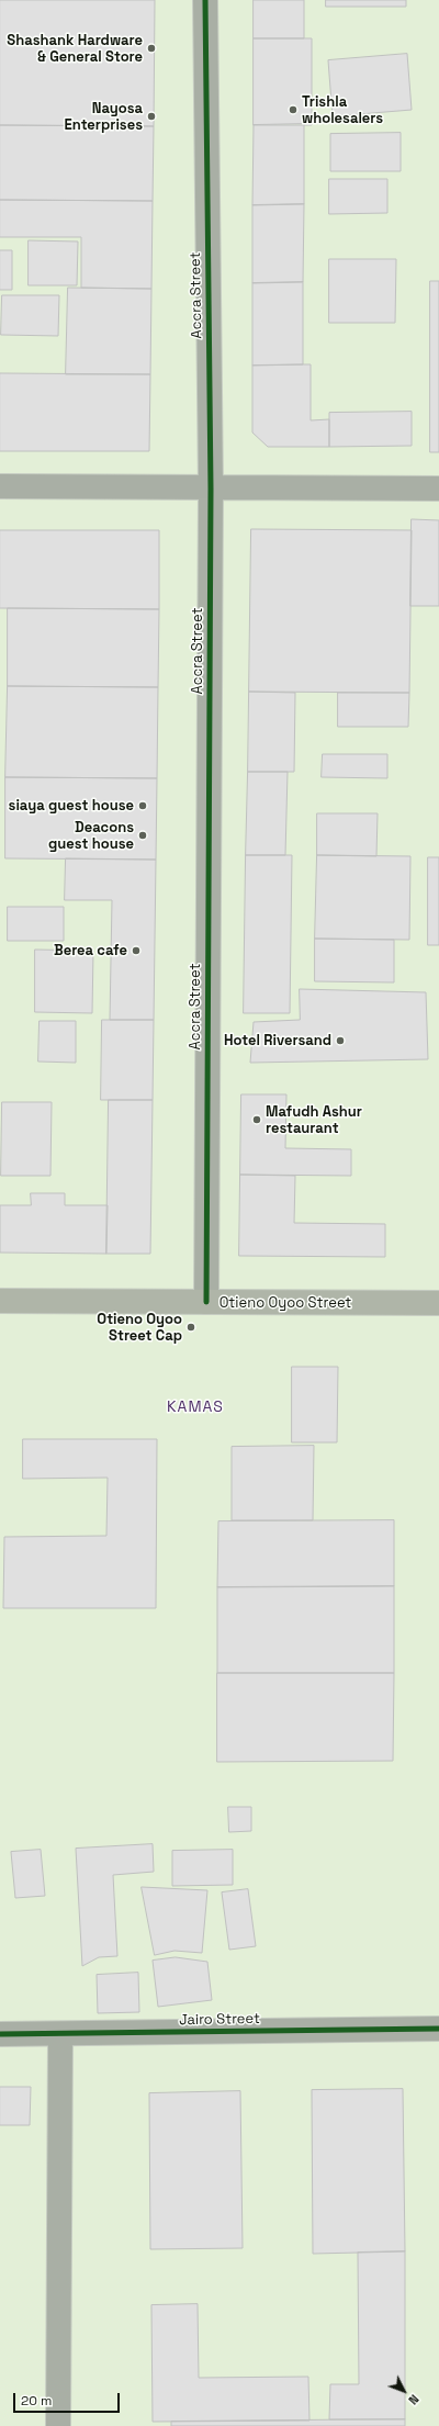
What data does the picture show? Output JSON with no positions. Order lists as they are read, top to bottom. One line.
{"streets":{"highway":["Otieno Oyoo Street"],"street":["Accra Street","Jairo Street"]},"crossings":[["Accra Street","Otieno Oyoo Street"]],"districts":["KAMAS"],"places":["Shashank Hardware & General Store","Trishla wholesalers","Nayosa Enterprises","siaya guest house","Deacons guest house","Berea cafe","Hotel Riversand","Mafudh Ashur restaurant","Otieno Oyoo Street Cap"],"scale_bar":"20 m","north":"bottom right"}
